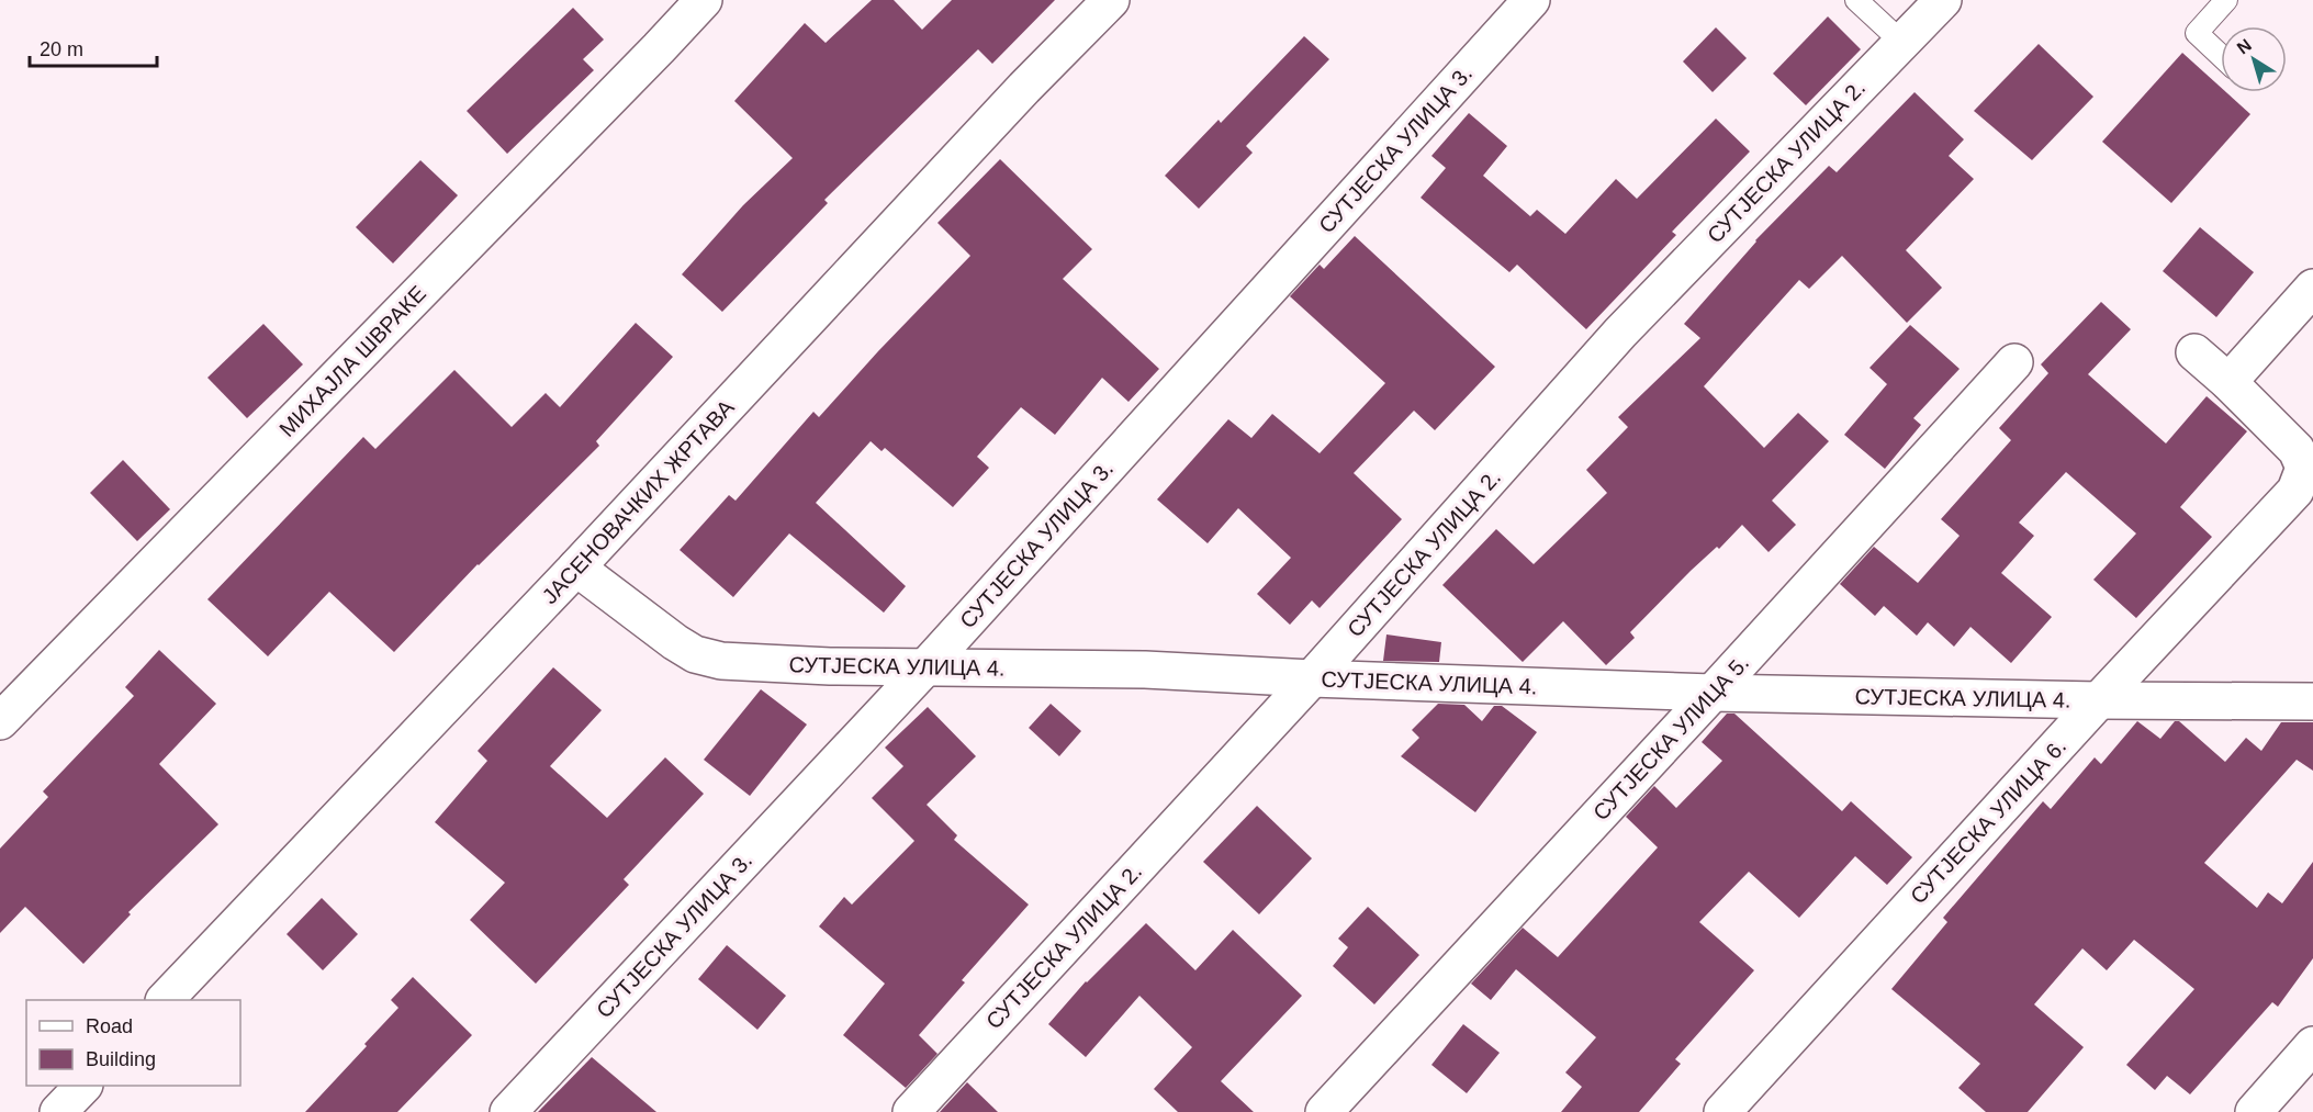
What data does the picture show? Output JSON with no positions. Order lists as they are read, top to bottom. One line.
{"streets":{"street":["СУТЈЕСКА УЛИЦА 3.","СУТЈЕСКА УЛИЦА 2.","МИХАЈЛА ШВРАКЕ","ЈАСЕНОВАЧКИХ ЖРТАВА","СУТЈЕСКА УЛИЦА 4.","СУТЈЕСКА УЛИЦА 5.","СУТЈЕСКА УЛИЦА 6."]},"crossings":[["СУТЈЕСКА УЛИЦА 3.","СУТЈЕСКА УЛИЦА 4."],["СУТЈЕСКА УЛИЦА 2.","СУТЈЕСКА УЛИЦА 4."],["ЈАСЕНОВАЧКИХ ЖРТАВА","СУТЈЕСКА УЛИЦА 4."],["СУТЈЕСКА УЛИЦА 4.","СУТЈЕСКА УЛИЦА 5."],["СУТЈЕСКА УЛИЦА 4.","СУТЈЕСКА УЛИЦА 6."]],"legend":["Road","Building"],"scale_bar":"20 m","north":"top left"}
